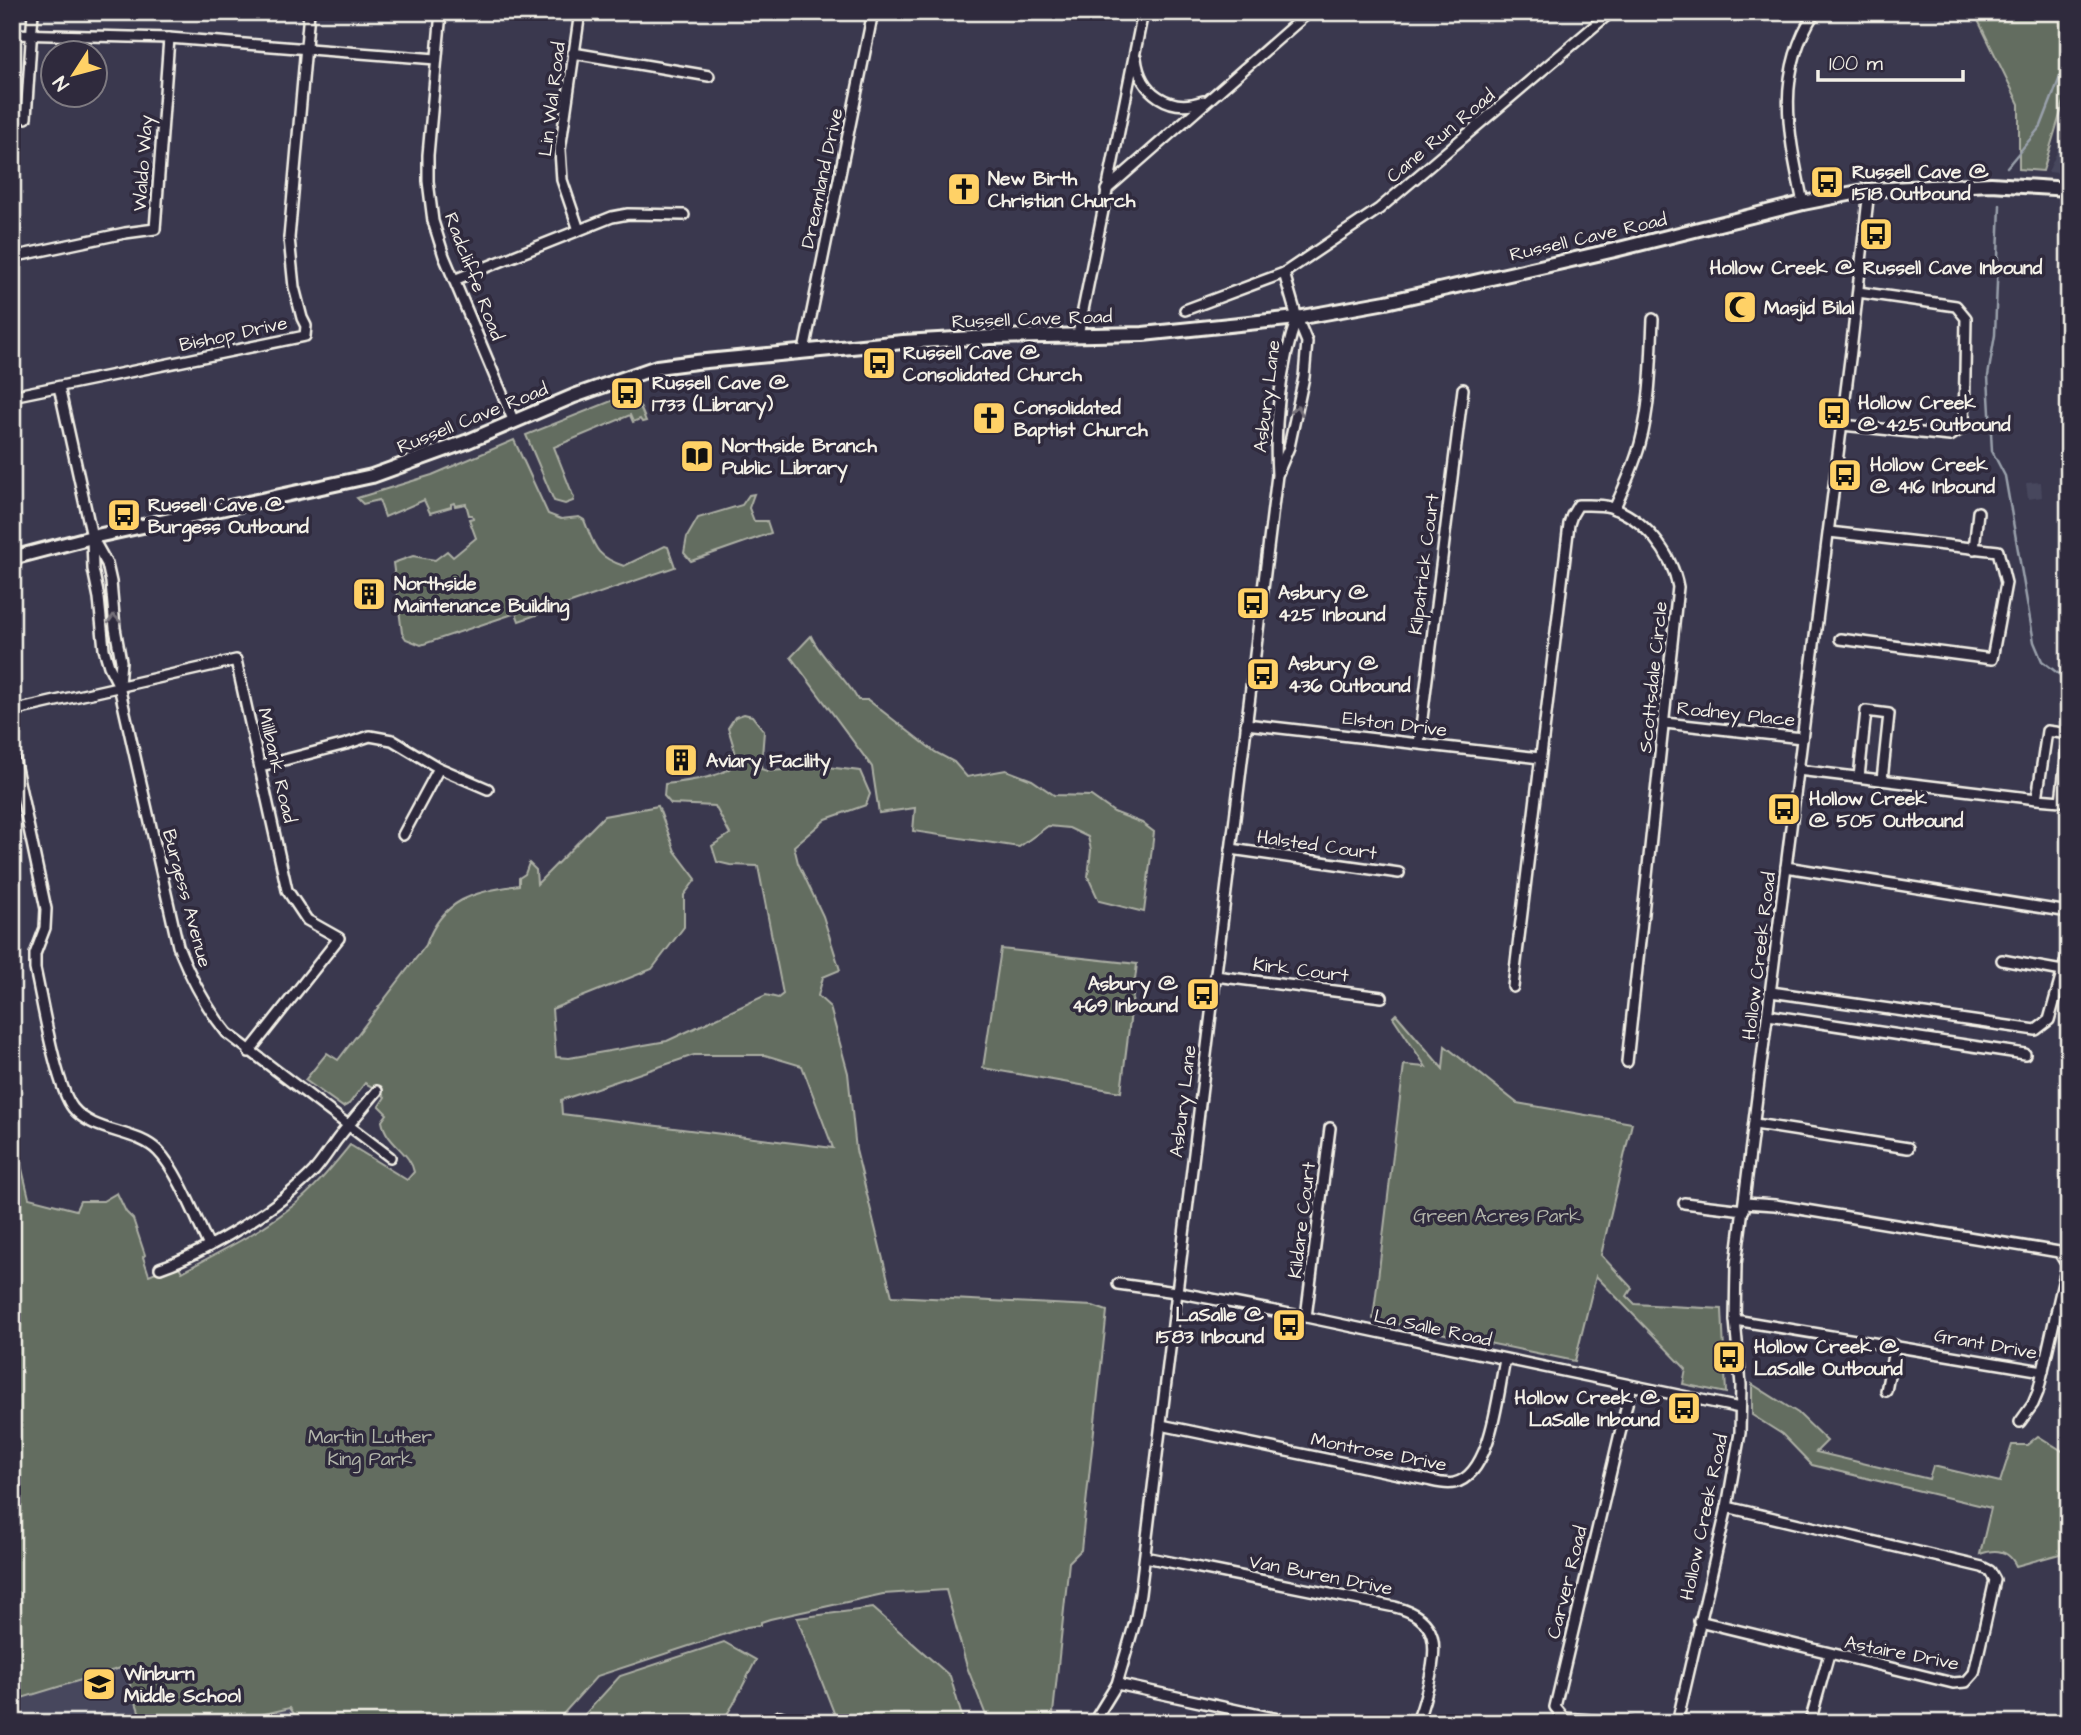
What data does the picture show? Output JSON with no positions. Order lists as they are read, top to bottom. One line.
{"streets":{"main road":["Russell Cave Road"],"street":["Lin Wal Road","Cane Run Road","Waldo Way","Dreamland Drive","Radcliffe Road","Bishop Drive","Asbury Lane","Kilpatrick Court","Scottsdale Circle","Rodney Place","Elston Drive","Millbank Road","Halsted Court","Burgess Avenue","Hollow Creek Road","Kirk Court","Kildare Court","La Salle Road","Grant Drive","Montrose Drive","Van Buren Drive","Carver Road","Astaire Drive"]},"crossings":[["Dreamland Drive","Russell Cave Road"],["Russell Cave Road","Radcliffe Road"],["Russell Cave Road","Asbury Lane"],["Russell Cave Road","Burgess Avenue"],["Russell Cave Road","Hollow Creek Road"],["Bishop Drive","Burgess Avenue"],["Asbury Lane","Elston Drive"],["Asbury Lane","Halsted Court"],["Asbury Lane","Kirk Court"],["Asbury Lane","La Salle Road"],["Asbury Lane","Montrose Drive"],["Asbury Lane","Van Buren Drive"],["Kilpatrick Court","Elston Drive"],["Scottsdale Circle","Rodney Place"],["Scottsdale Circle","Elston Drive"],["Rodney Place","Hollow Creek Road"],["Millbank Road","Burgess Avenue"],["Hollow Creek Road","La Salle Road"],["Hollow Creek Road","Grant Drive"],["Hollow Creek Road","Astaire Drive"],["Kildare Court","La Salle Road"],["La Salle Road","Montrose Drive"],["La Salle Road","Carver Road"]],"parks":["Green Acres Park","Martin Luther King Park"],"places":{"bus stop":["Russell Cave @ 1518 Outbound","Hollow Creek @ Russell Cave Inbound","Russell Cave @ Consolidated Church","Russell Cave @ 1733 (Library)","Hollow Creek @ 425 Outbound","Hollow Creek @ 416 Inbound","Russell Cave @ Burgess Outbound","Asbury @ 425 Inbound","Asbury @ 436 Outbound","Hollow Creek @ 505 Outbound","Asbury @ 469 Inbound","LaSalle @ 1583 Inbound","Hollow Creek @ LaSalle Outbound","Hollow Creek @ LaSalle Inbound"],"church":["New Birth Christian Church","Consolidated Baptist Church"],"mosque":["Masjid Bilal"],"library":["Northside Branch Public Library"],"building":["Northside Maintenance Building","Aviary Facility"],"school or university":["Winburn Middle School"]},"scale_bar":"100 m","north":"bottom left"}
